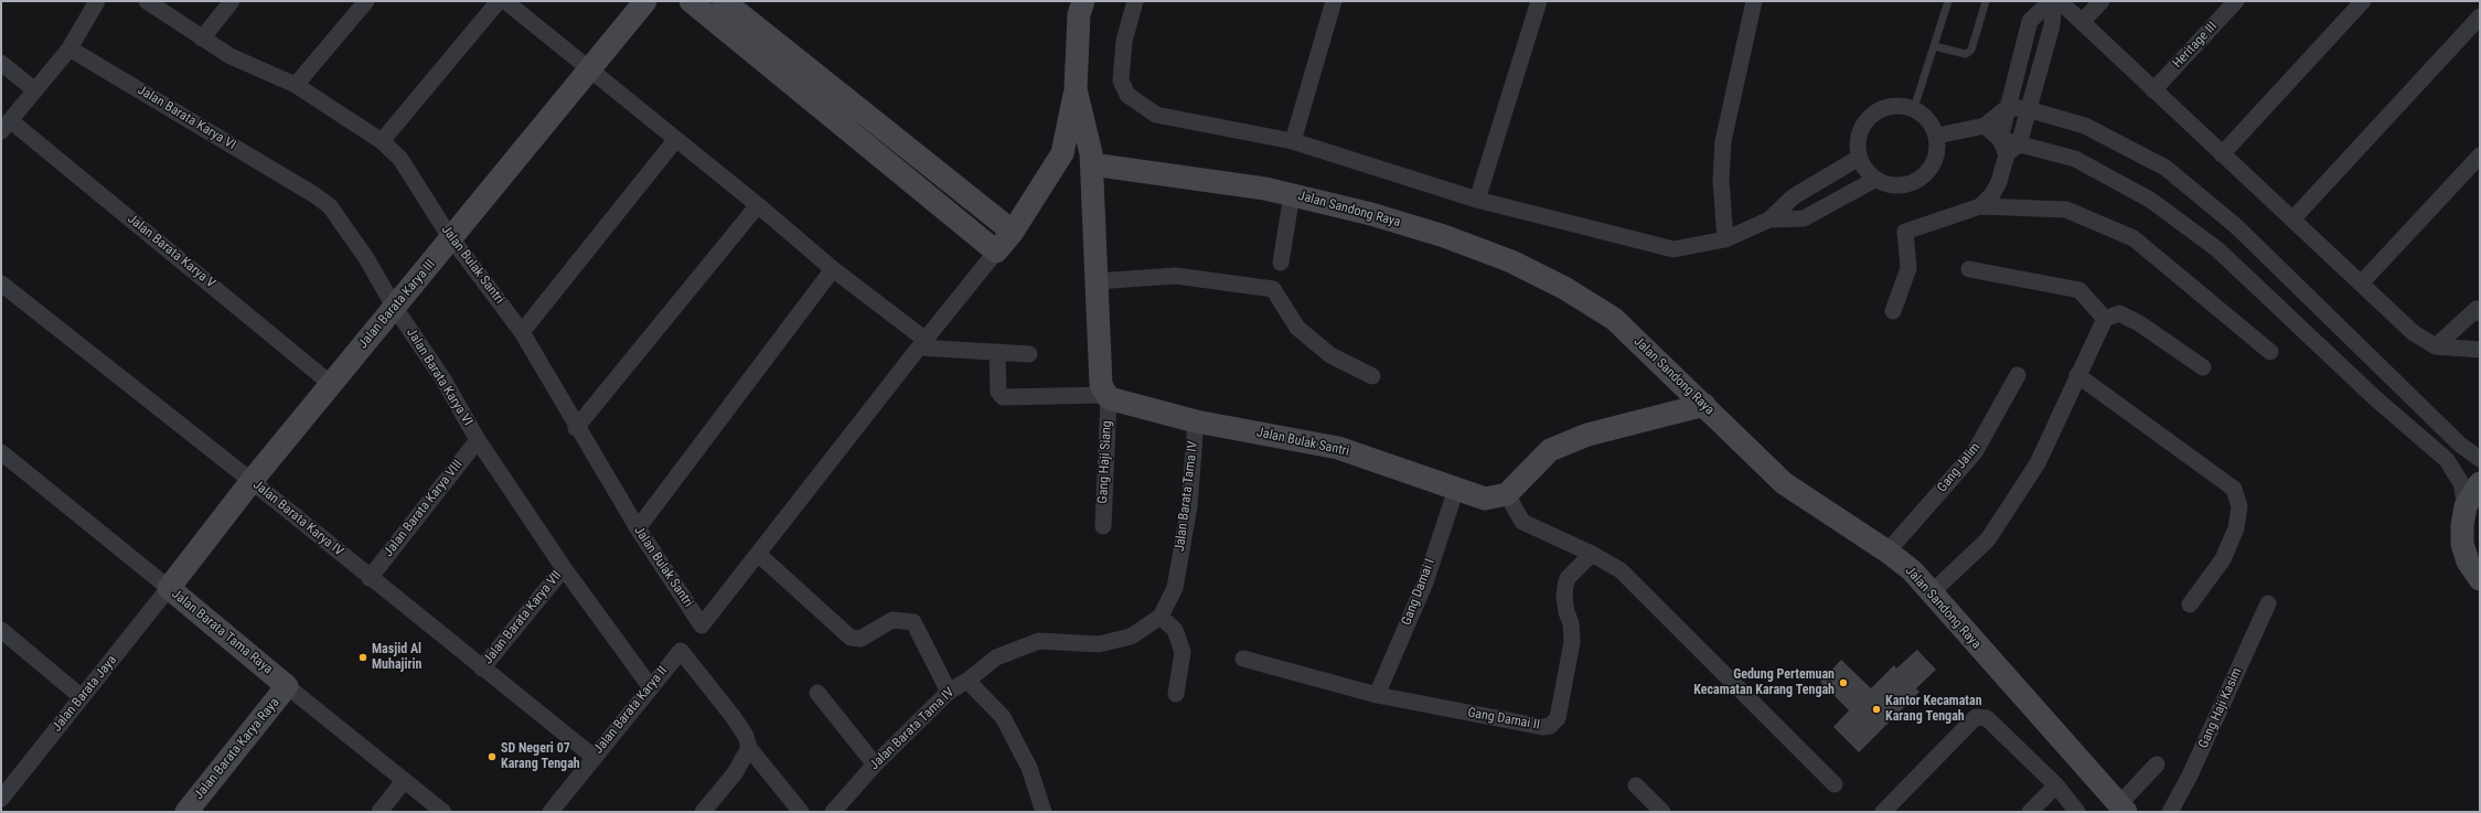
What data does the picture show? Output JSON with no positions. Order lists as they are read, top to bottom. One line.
{"streets":{"street":["Heritage III","Jalan Barata Karya VI","Jalan Sandong Raya","Jalan Barata Karya V","Jalan Bulak Santri","Jalan Barata Karya III","Gang Haji Siang","Gang Jalim","Jalan Barata Tama IV","Jalan Barata Karya VIII","Jalan Barata Karya IV","Gang Damai I","Jalan Barata Karya VII","Jalan Barata Tama Raya","Jalan Barata Jaya","Gang Haji Kasim","Jalan Barata Karya II","Gang Damai II","Jalan Barata Karya Raya"]},"crossings":[["Jalan Barata Karya VI","Jalan Barata Karya III"],["Jalan Barata Karya VI","Jalan Barata Karya VIII"],["Jalan Barata Karya VI","Jalan Barata Karya VII"],["Jalan Barata Karya VI","Jalan Barata Karya II"],["Jalan Sandong Raya","Gang Jalim"],["Jalan Barata Karya V","Jalan Barata Karya III"],["Jalan Bulak Santri","Jalan Barata Karya III"],["Jalan Bulak Santri","Gang Haji Siang"],["Jalan Bulak Santri","Jalan Barata Tama IV"],["Jalan Bulak Santri","Gang Damai I"],["Jalan Barata Karya III","Jalan Barata Karya IV"],["Jalan Barata Karya III","Jalan Barata Tama Raya"],["Jalan Barata Karya III","Jalan Barata Jaya"],["Jalan Barata Karya VIII","Jalan Barata Karya IV"],["Jalan Barata Karya IV","Jalan Barata Karya VII"],["Jalan Barata Karya IV","Jalan Barata Karya II"],["Gang Damai I","Gang Damai II"],["Jalan Barata Tama Raya","Jalan Barata Jaya"],["Jalan Barata Tama Raya","Jalan Barata Karya Raya"]],"places":["Masjid Al Muhajirin","Gedung Pertemuan Kecamatan Karang Tengah","Kantor Kecamatan Karang Tengah","SD Negeri 07 Karang Tengah"]}
